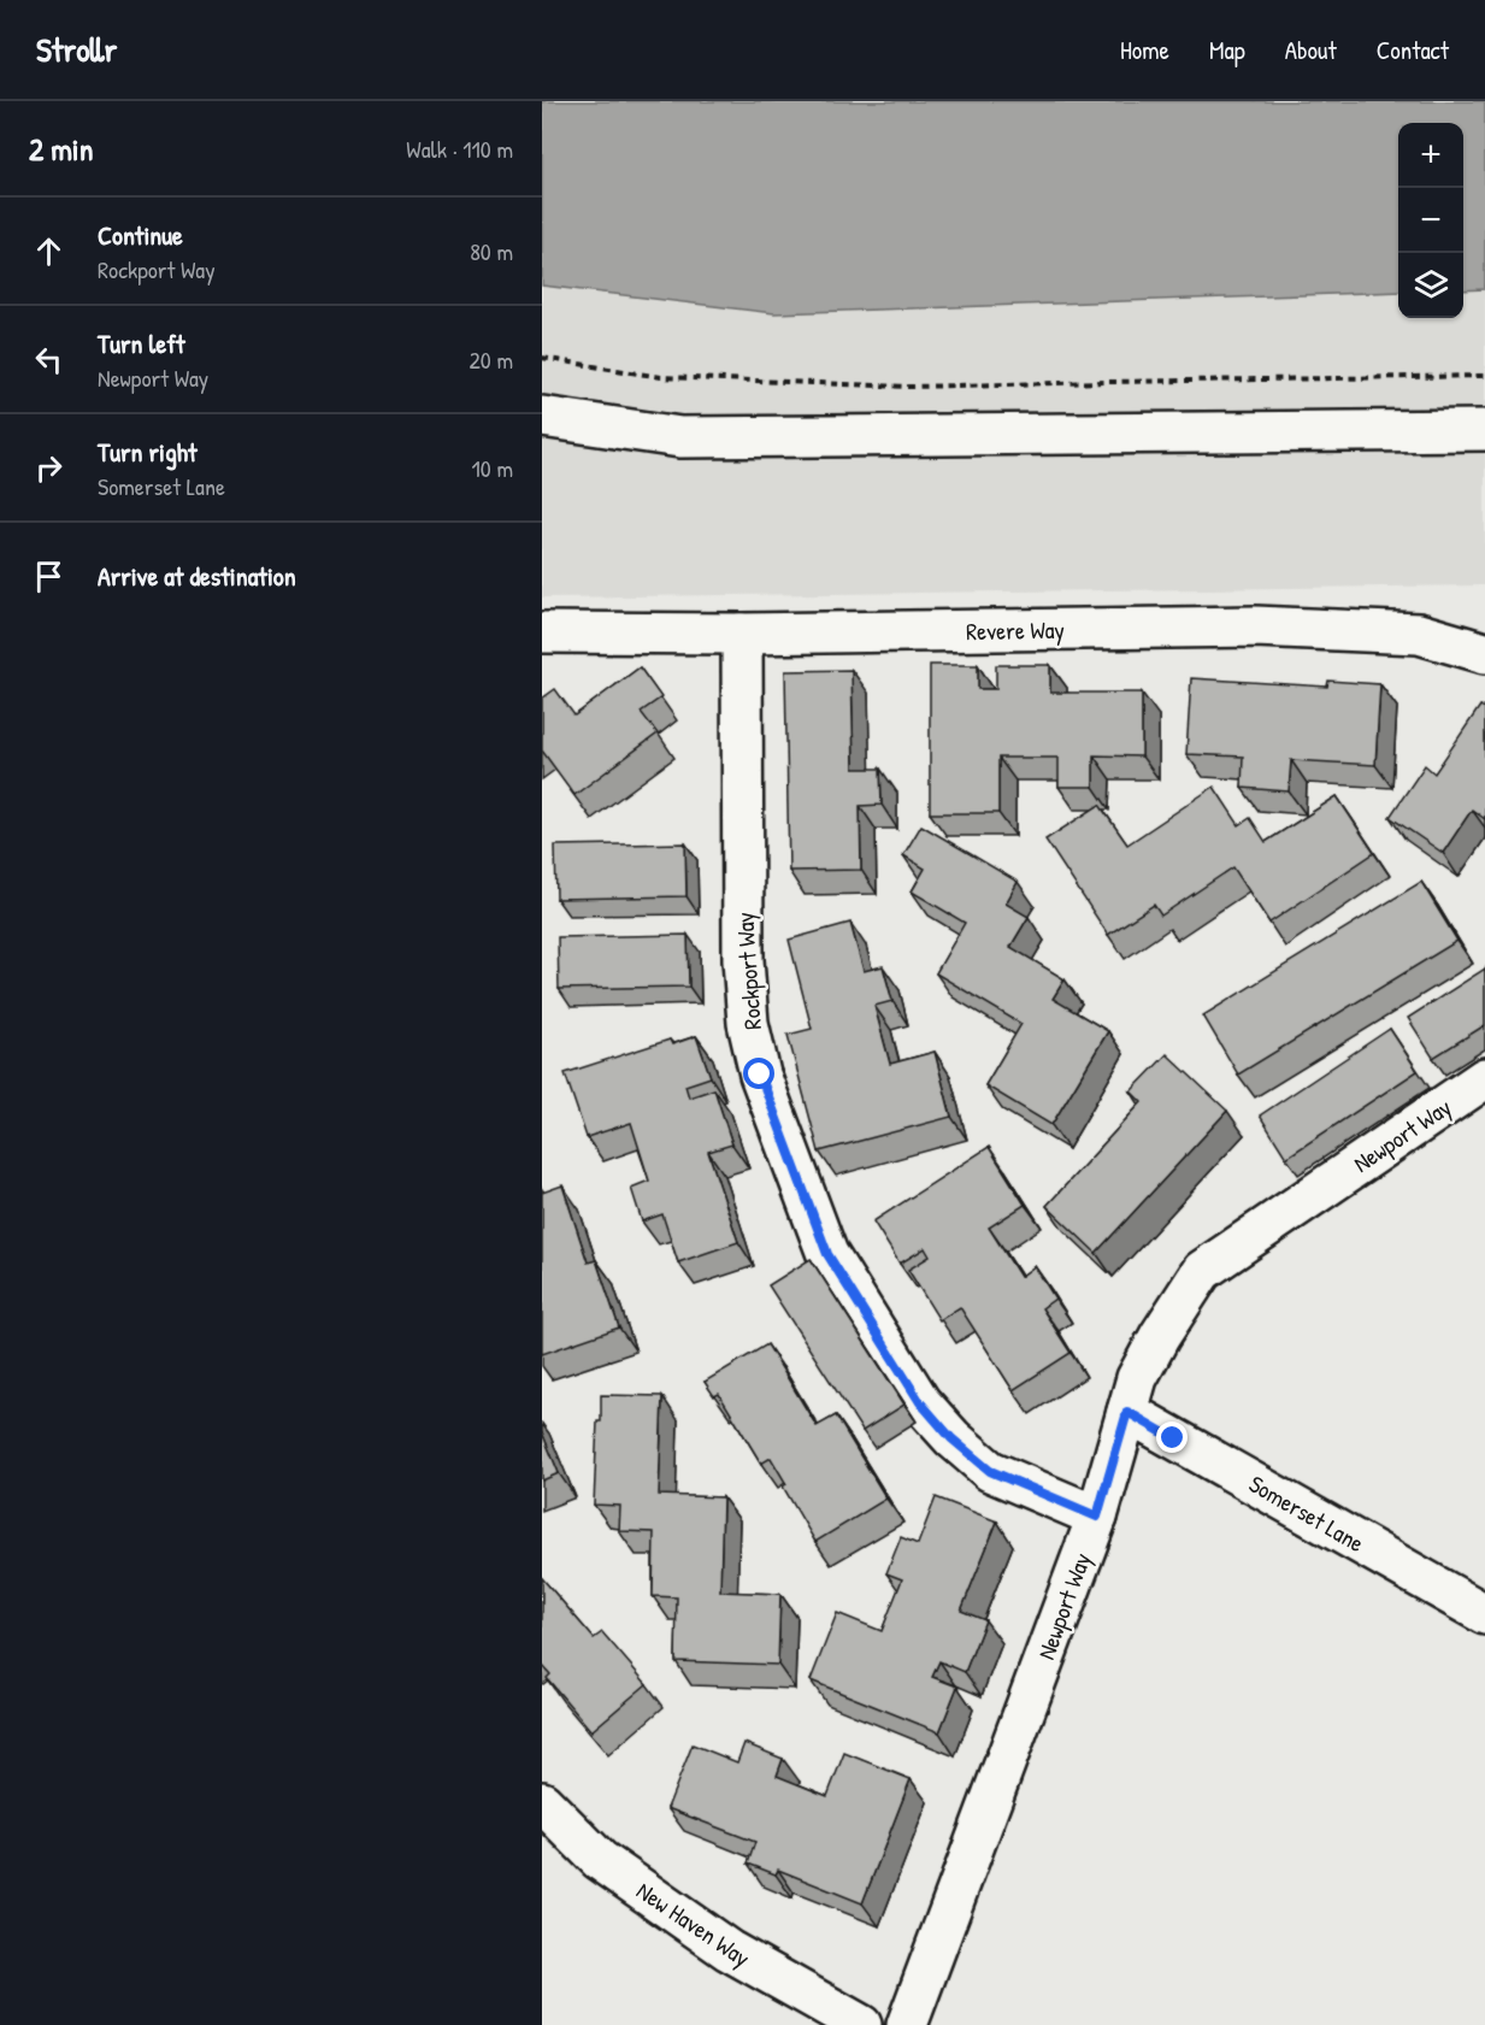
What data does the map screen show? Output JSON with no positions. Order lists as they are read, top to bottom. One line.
{"streets":{"street":["Revere Way","Rockport Way","Newport Way","Somerset Lane","New Haven Way"]},"crossings":[["Revere Way","Rockport Way"],["Rockport Way","Newport Way"],["Newport Way","Somerset Lane"]],"page":{"header":"Strollr","nav":["Home","Map","About","Contact"],"heading":["2 min","Walk · 110 m"],"map_buttons":["+","−"],"list":[["Continue","Rockport Way","80 m"],["Turn left","Newport Way","20 m"],["Turn right","Somerset Lane","10 m"],"Arrive at destination"]}}
